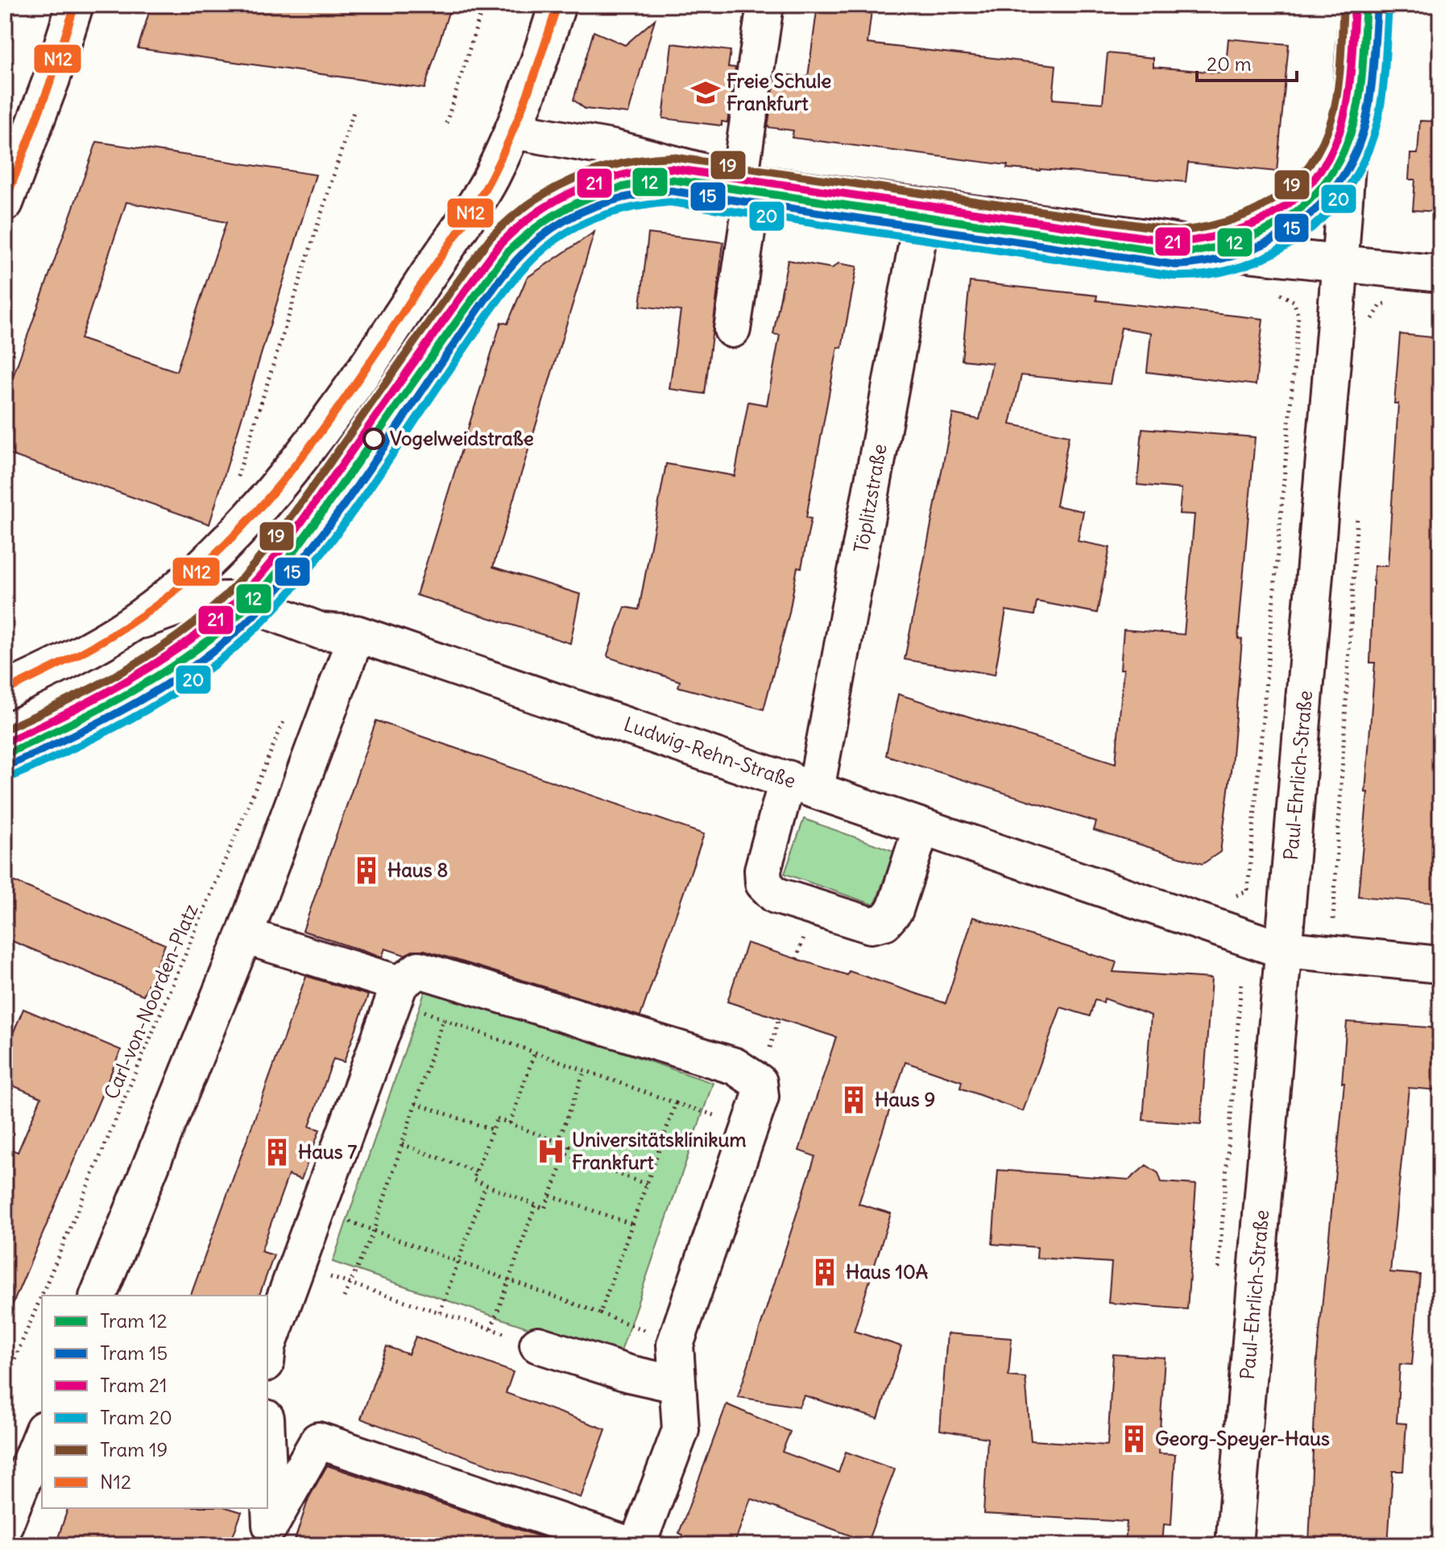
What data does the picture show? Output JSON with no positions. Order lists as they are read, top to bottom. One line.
{"streets":{"street":["Töplitzstraße","Ludwig-Rehn-Straße","Paul-Ehrlich-Straße"],"path":["Carl-von-Noorden-Platz"]},"crossings":[["Töplitzstraße","Ludwig-Rehn-Straße"],["Ludwig-Rehn-Straße","Paul-Ehrlich-Straße"]],"places":{"school or university":["Freie Schule Frankfurt"],"other":["Vogelweidstraße"],"building":["Haus 8","Haus 9","Haus 7","Haus 10A","Georg-Speyer-Haus"],"hospital":["Universitätsklinikum Frankfurt"]},"lines":["tram line 12","tram line 21","tram line 19","transit line N12","tram line 15","tram line 20"],"legend":["Tram 12","Tram 15","Tram 21","Tram 20","Tram 19","N12"],"scale_bar":"20 m"}
